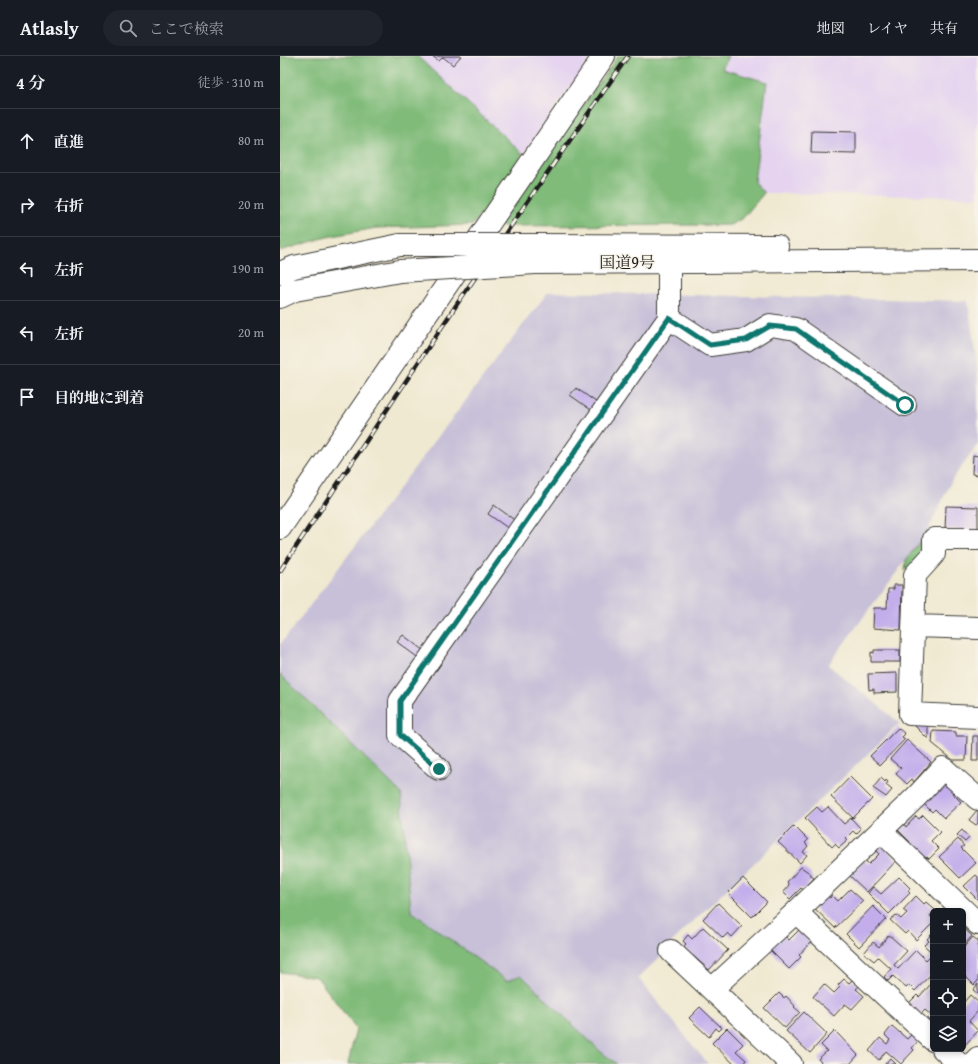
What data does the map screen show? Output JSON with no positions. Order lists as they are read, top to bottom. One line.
{"streets":{"main road":["国道9号"]},"page":{"header":"Atlasly","search":"ここで検索","nav":["地図","レイヤ","共有"],"heading":["4 分","徒歩 · 310 m"],"list":[["直進","80 m"],["右折","20 m"],["左折","190 m"],["左折","20 m"],"目的地に到着"],"map_buttons":["+","−"]}}
